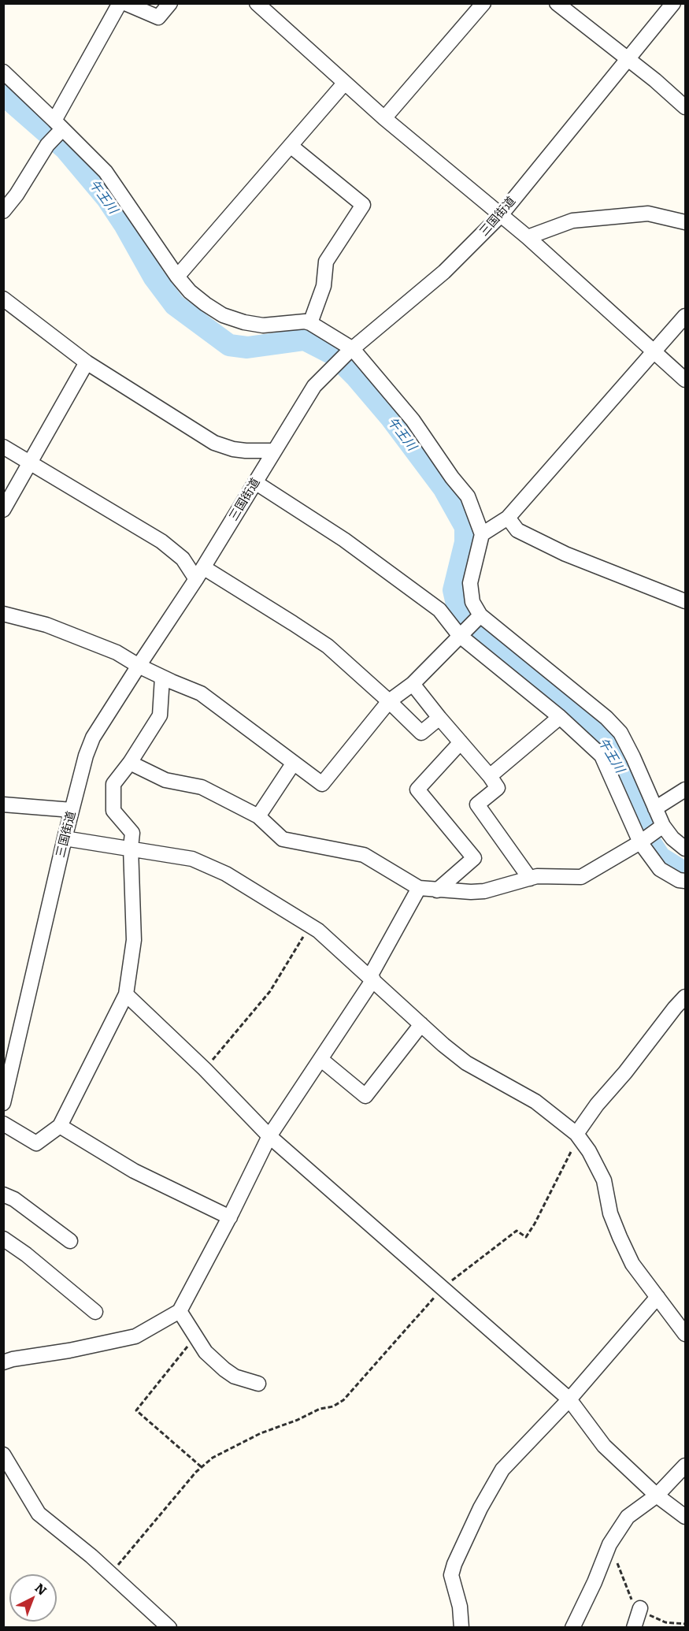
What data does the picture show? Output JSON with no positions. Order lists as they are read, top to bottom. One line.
{"streets":{"street":["三国街道"]},"water":["午王川"],"north":"top right"}
